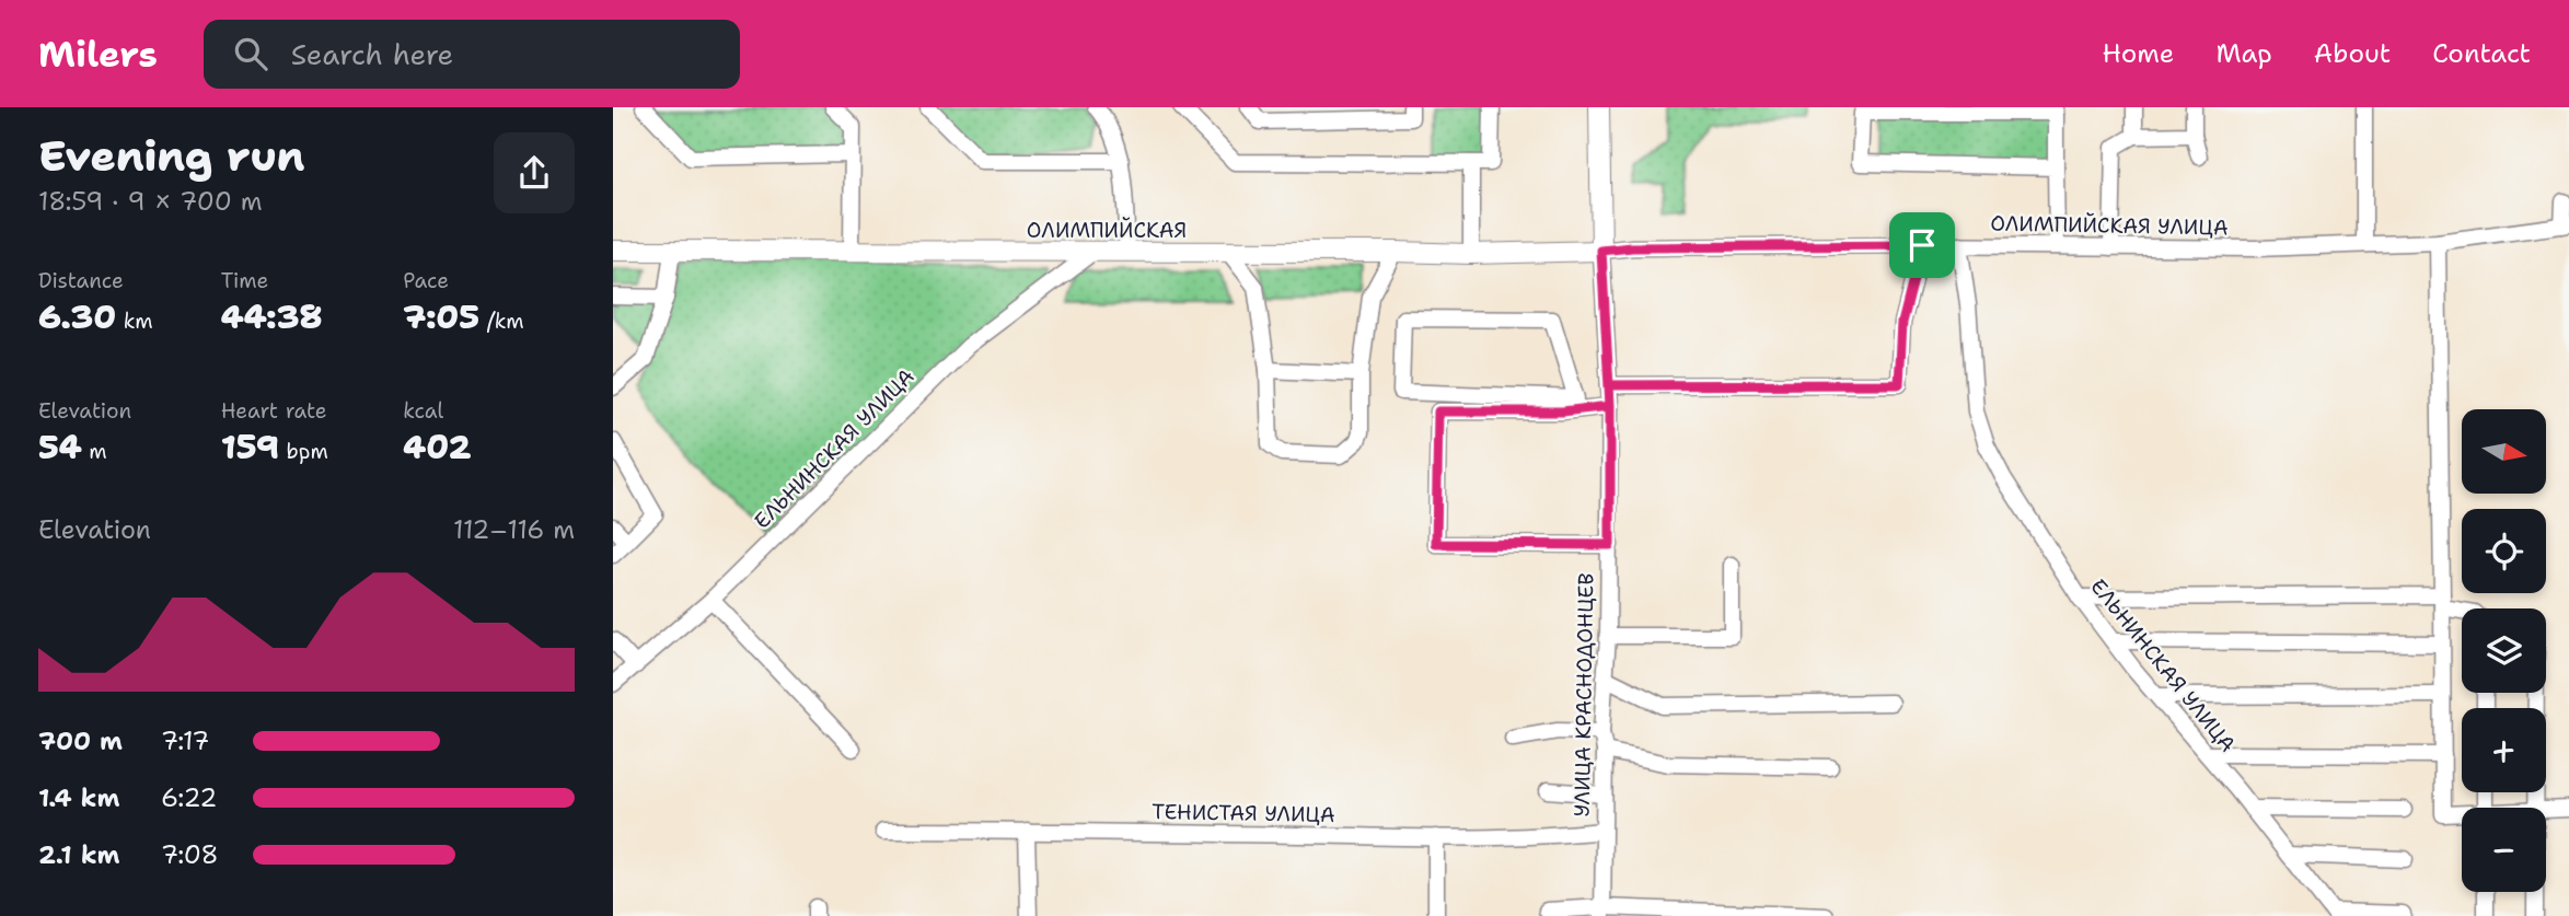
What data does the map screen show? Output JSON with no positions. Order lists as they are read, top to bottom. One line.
{"streets":{"main road":["ОЛИМПИЙСКАЯ","УЛИЦА КРАСНОДОНЦЕВ"],"street":["ОЛИМПИЙСКАЯ УЛИЦА","ЕЛЬНИНСКАЯ УЛИЦА","ТЕНИСТАЯ УЛИЦА"]},"crossings":[["ОЛИМПИЙСКАЯ УЛИЦА","ОЛИМПИЙСКАЯ"],["ОЛИМПИЙСКАЯ УЛИЦА","ЕЛЬНИНСКАЯ УЛИЦА"],["ОЛИМПИЙСКАЯ УЛИЦА","УЛИЦА КРАСНОДОНЦЕВ"],["ОЛИМПИЙСКАЯ","ЕЛЬНИНСКАЯ УЛИЦА"],["ОЛИМПИЙСКАЯ","УЛИЦА КРАСНОДОНЦЕВ"],["УЛИЦА КРАСНОДОНЦЕВ","ТЕНИСТАЯ УЛИЦА"]],"north":"right","page":{"header":"Milers","search":"Search here","nav":["Home","Map","About","Contact"],"heading":["Evening run","18:59 · 9 × 700 m"],"stats":[["Distance","6.30 km"],["Time","44:38"],["Pace","7:05 /km"],["Elevation","54 m"],["Heart rate","159 bpm"],["kcal","402"]],"map_buttons":["+","−"],"chart":["Elevation","112–116 m"],"list":[{"name":"700 m","note":"7:17"},{"name":"1.4 km","note":"6:22"},{"name":"2.1 km","note":"7:08"}]}}
